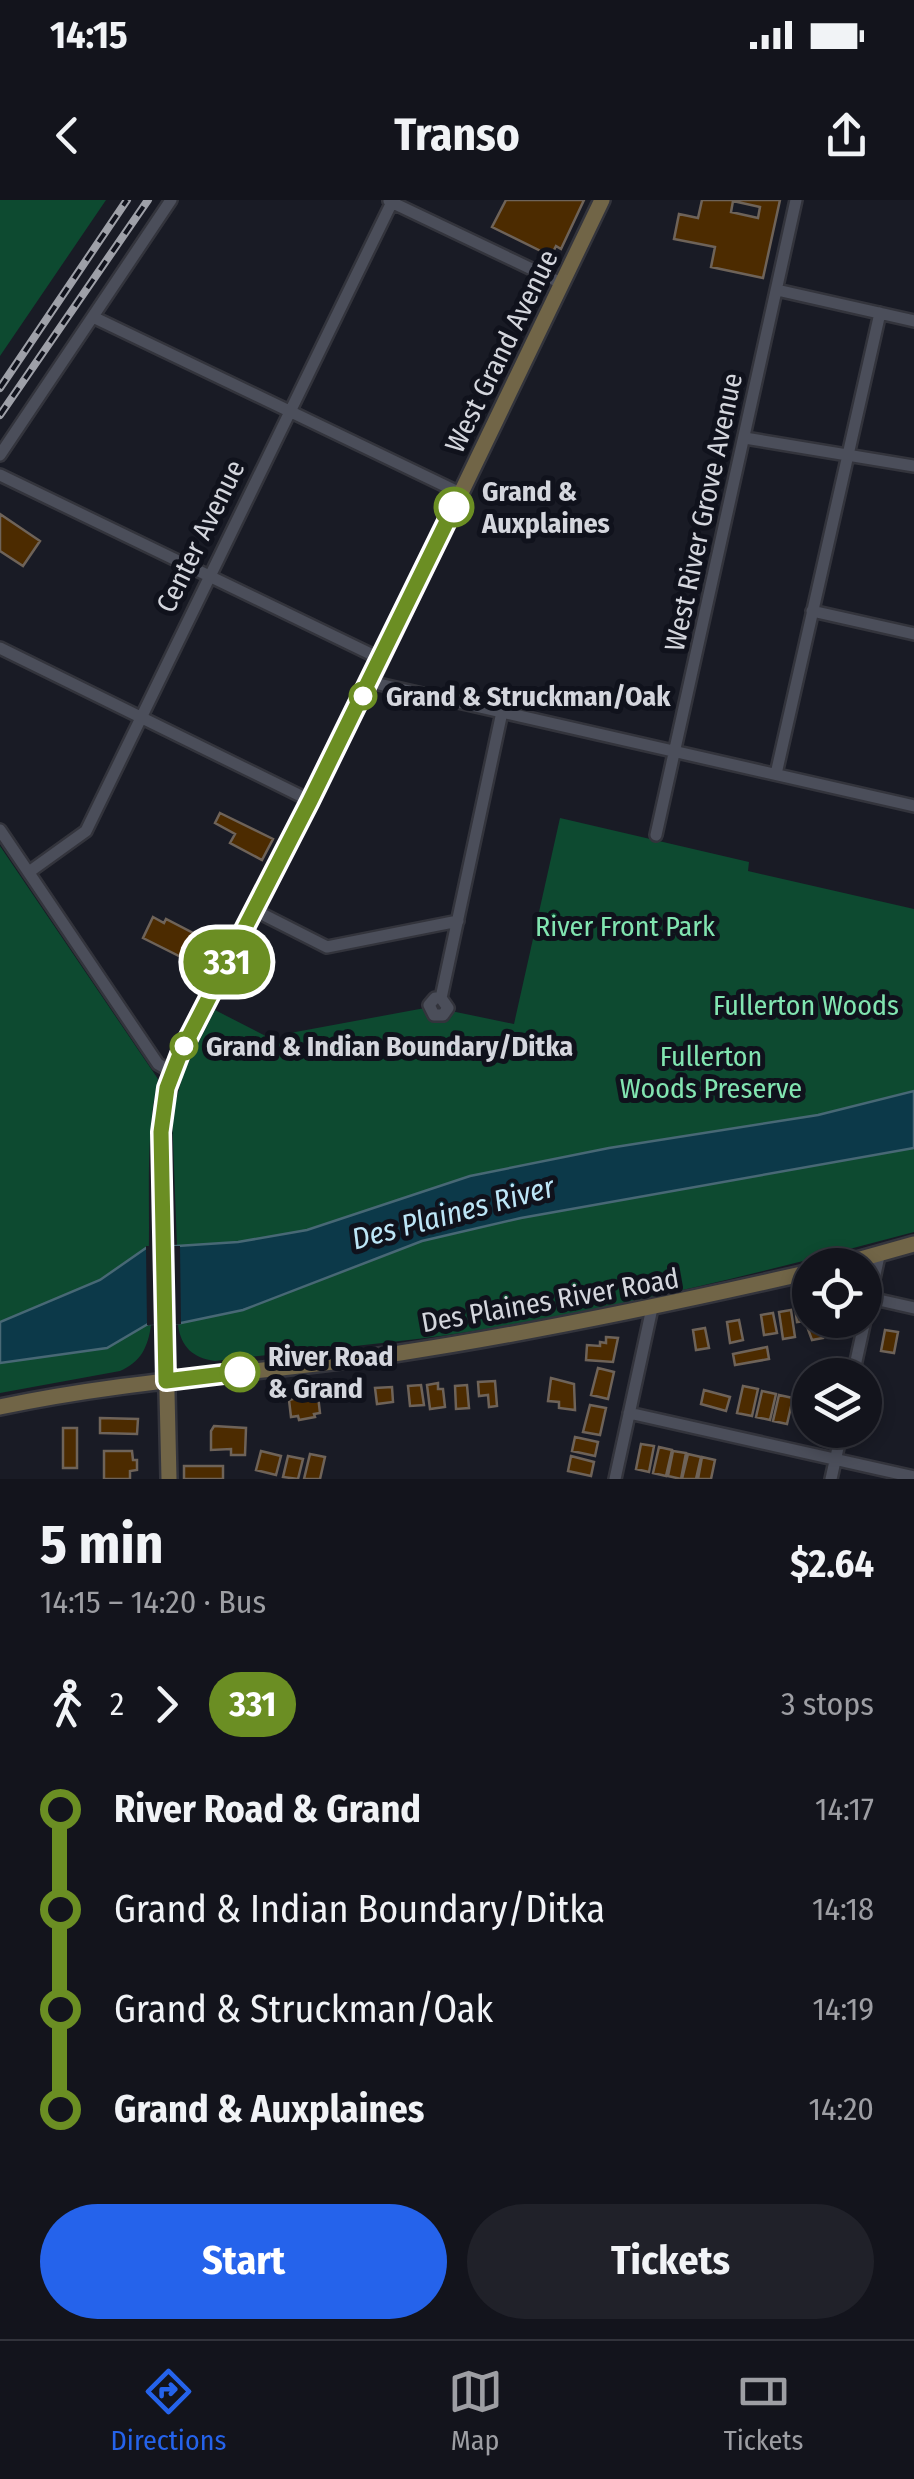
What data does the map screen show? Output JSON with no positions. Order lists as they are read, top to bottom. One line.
{"streets":{"main road":["West Grand Avenue","Des Plaines River Road"],"street":["West River Grove Avenue","Center Avenue"]},"crossings":[["West Grand Avenue","Des Plaines River Road"]],"water":["Des Plaines River"],"parks":["River Front Park","Fullerton Woods","Fullerton Woods Preserve"],"places":["Grand & Auxplaines","Grand & Struckman/Oak","Grand & Indian Boundary/Ditka","River Road & Grand"],"lines":["bus line 331"],"page":{"status":"14:15","header":"Transo","on_map":"331","heading":["5 min","14:15 – 14:20 · Bus","$2.64"],"legs":["2","331","3 stops"],"list":[{"name":"River Road & Grand","value":"14:17"},{"name":"Grand & Indian Boundary/Ditka","value":"14:18"},{"name":"Grand & Struckman/Oak","value":"14:19"},{"name":"Grand & Auxplaines","value":"14:20"}],"buttons":["Start","Tickets"],"tabs":["Directions","Map","Tickets"]}}
